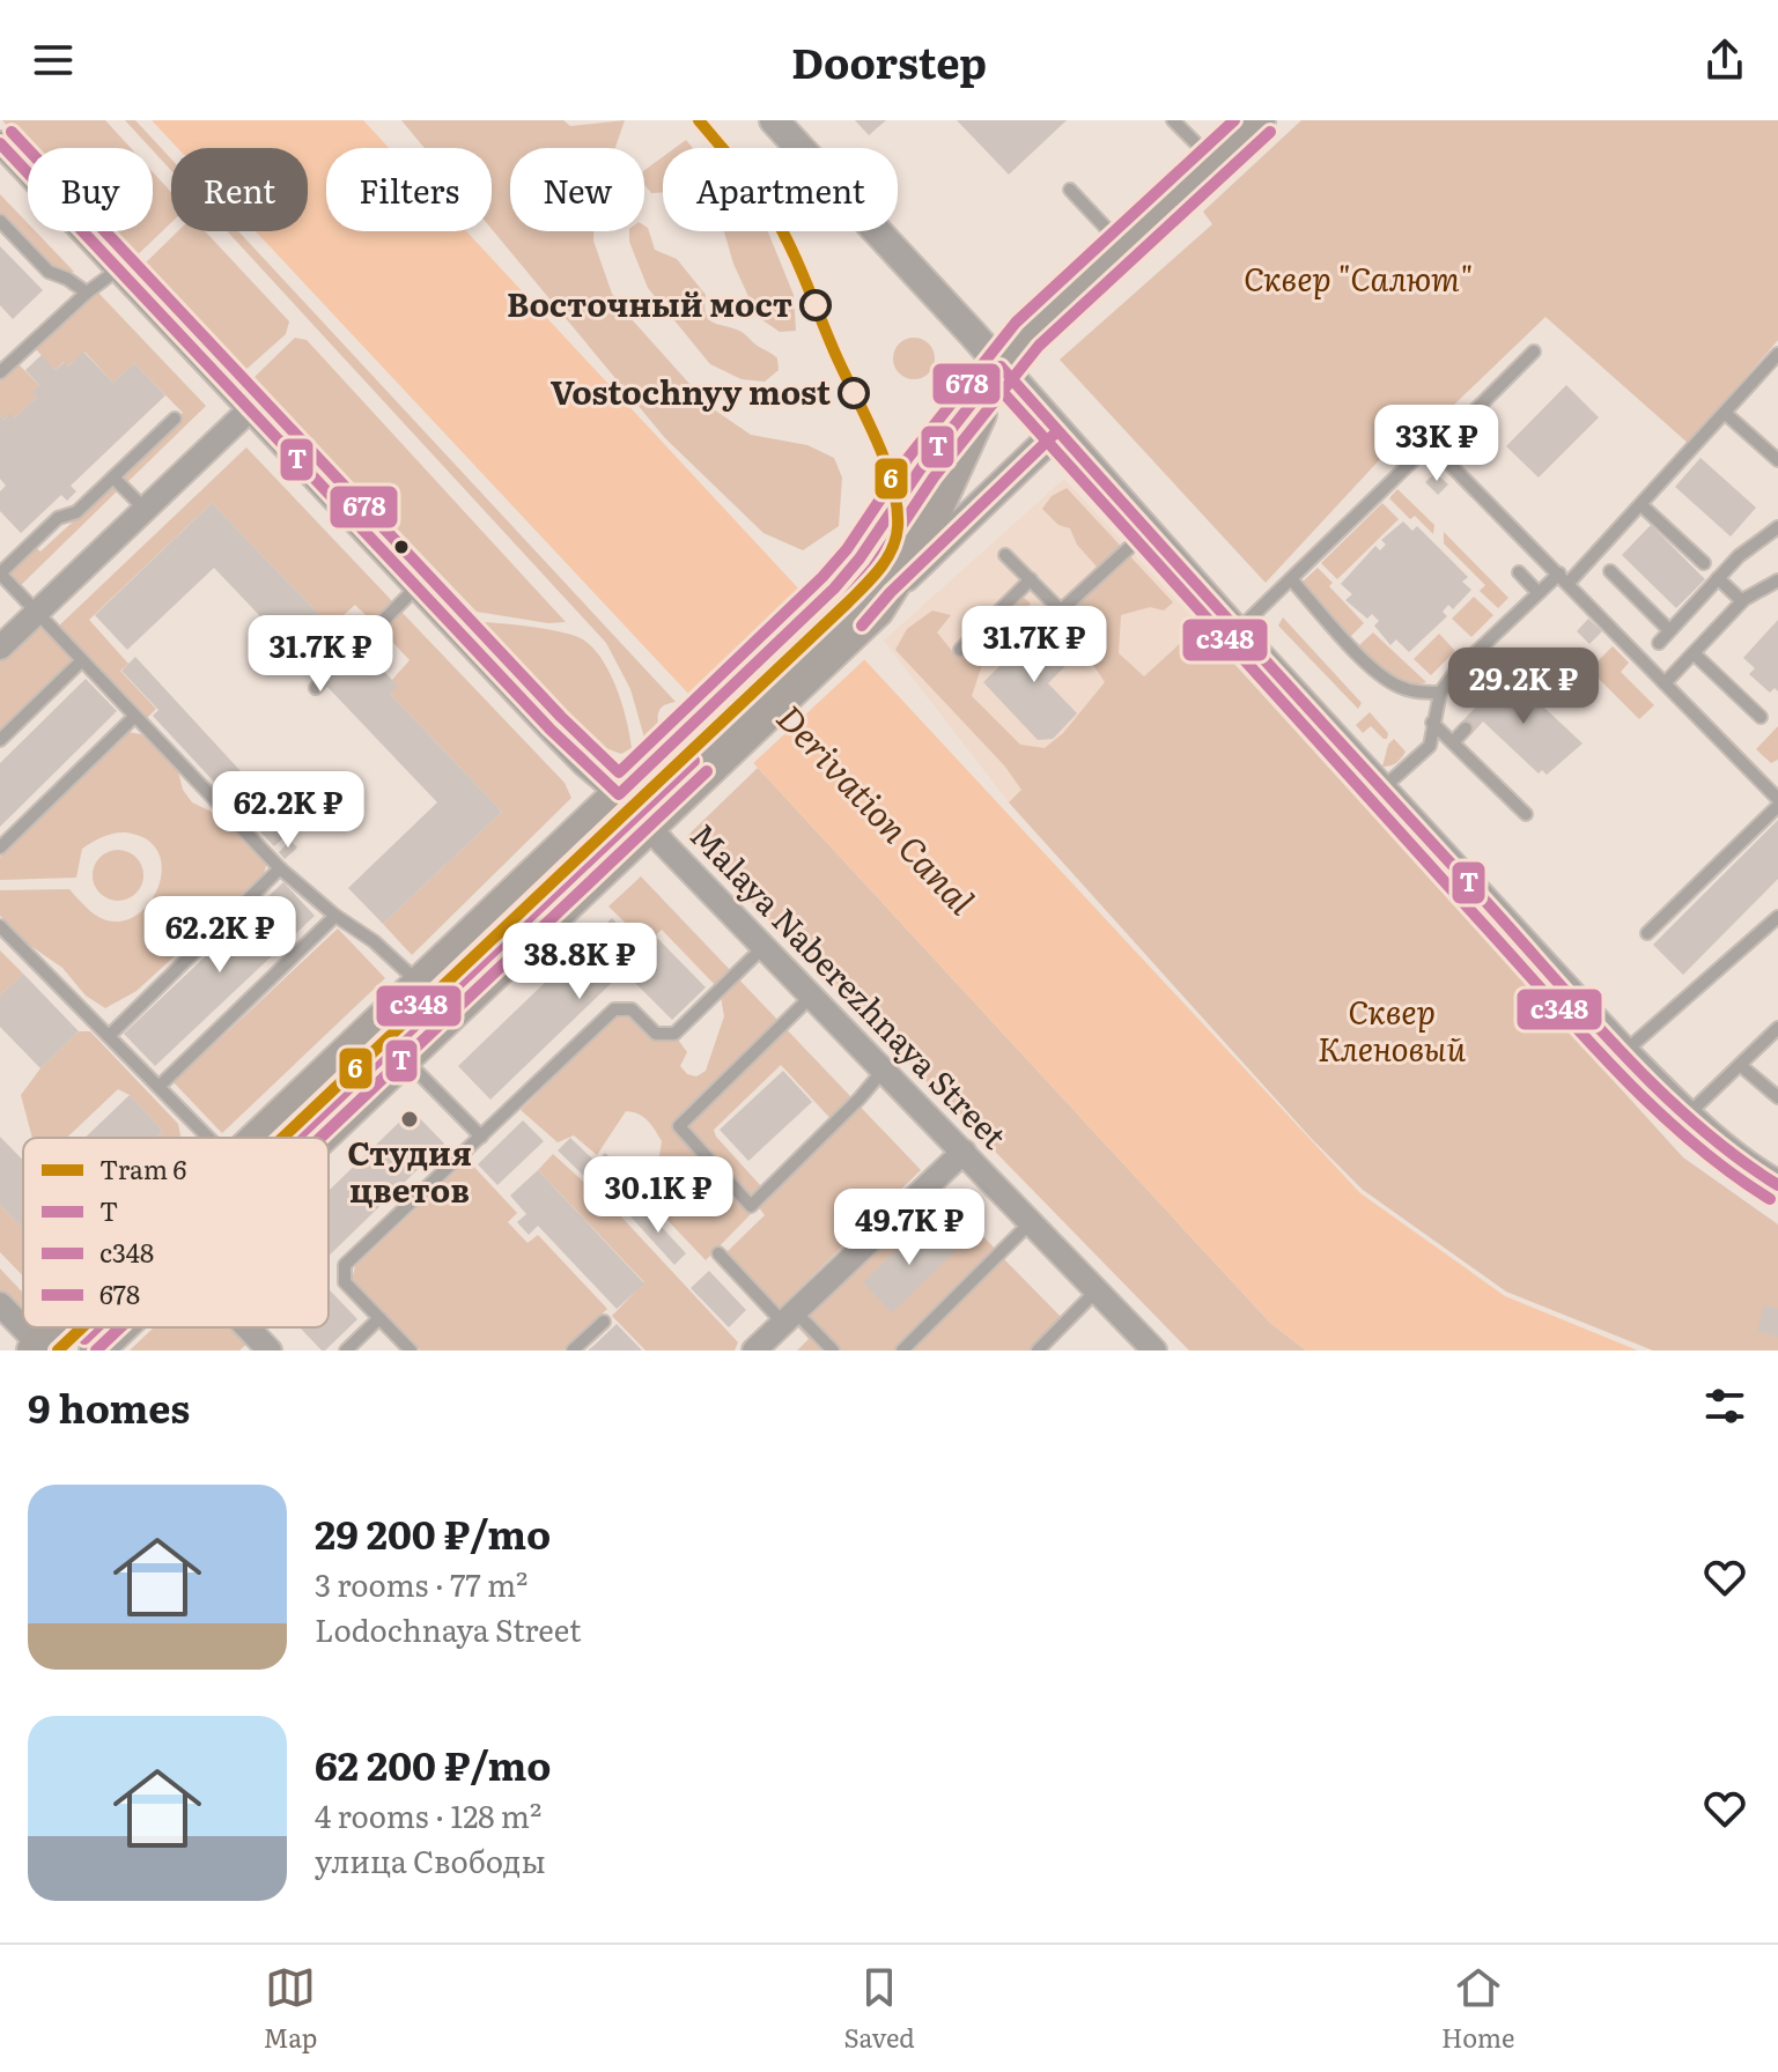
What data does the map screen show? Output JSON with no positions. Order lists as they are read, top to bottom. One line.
{"streets":{"street":["Malaya Naberezhnaya Street"]},"water":["Derivation Canal"],"parks":["Сквер \"Салют\"","Сквер Кленовый"],"places":["Восточный мост","Vostochnyy most","Студия цветов"],"lines":["tram line 6","transit line 678","transit line с348","transit line Т"],"legend":["Tram 6","Т","с348","678"],"page":{"header":"Doorstep","chip":["Buy","Rent","Filters","New","Apartment"],"price":["33K ₽","31.7K ₽","31.7K ₽","29.2K ₽","62.2K ₽","62.2K ₽","38.8K ₽","30.1K ₽","49.7K ₽"],"heading":"9 homes","list":[{"name":"29 200 ₽/mo","note":"3 rooms · 77 m² · Lodochnaya Street"},{"name":"62 200 ₽/mo","note":"4 rooms · 128 m² · улица Свободы"}],"tabs":["Map","Saved","Home"]}}
